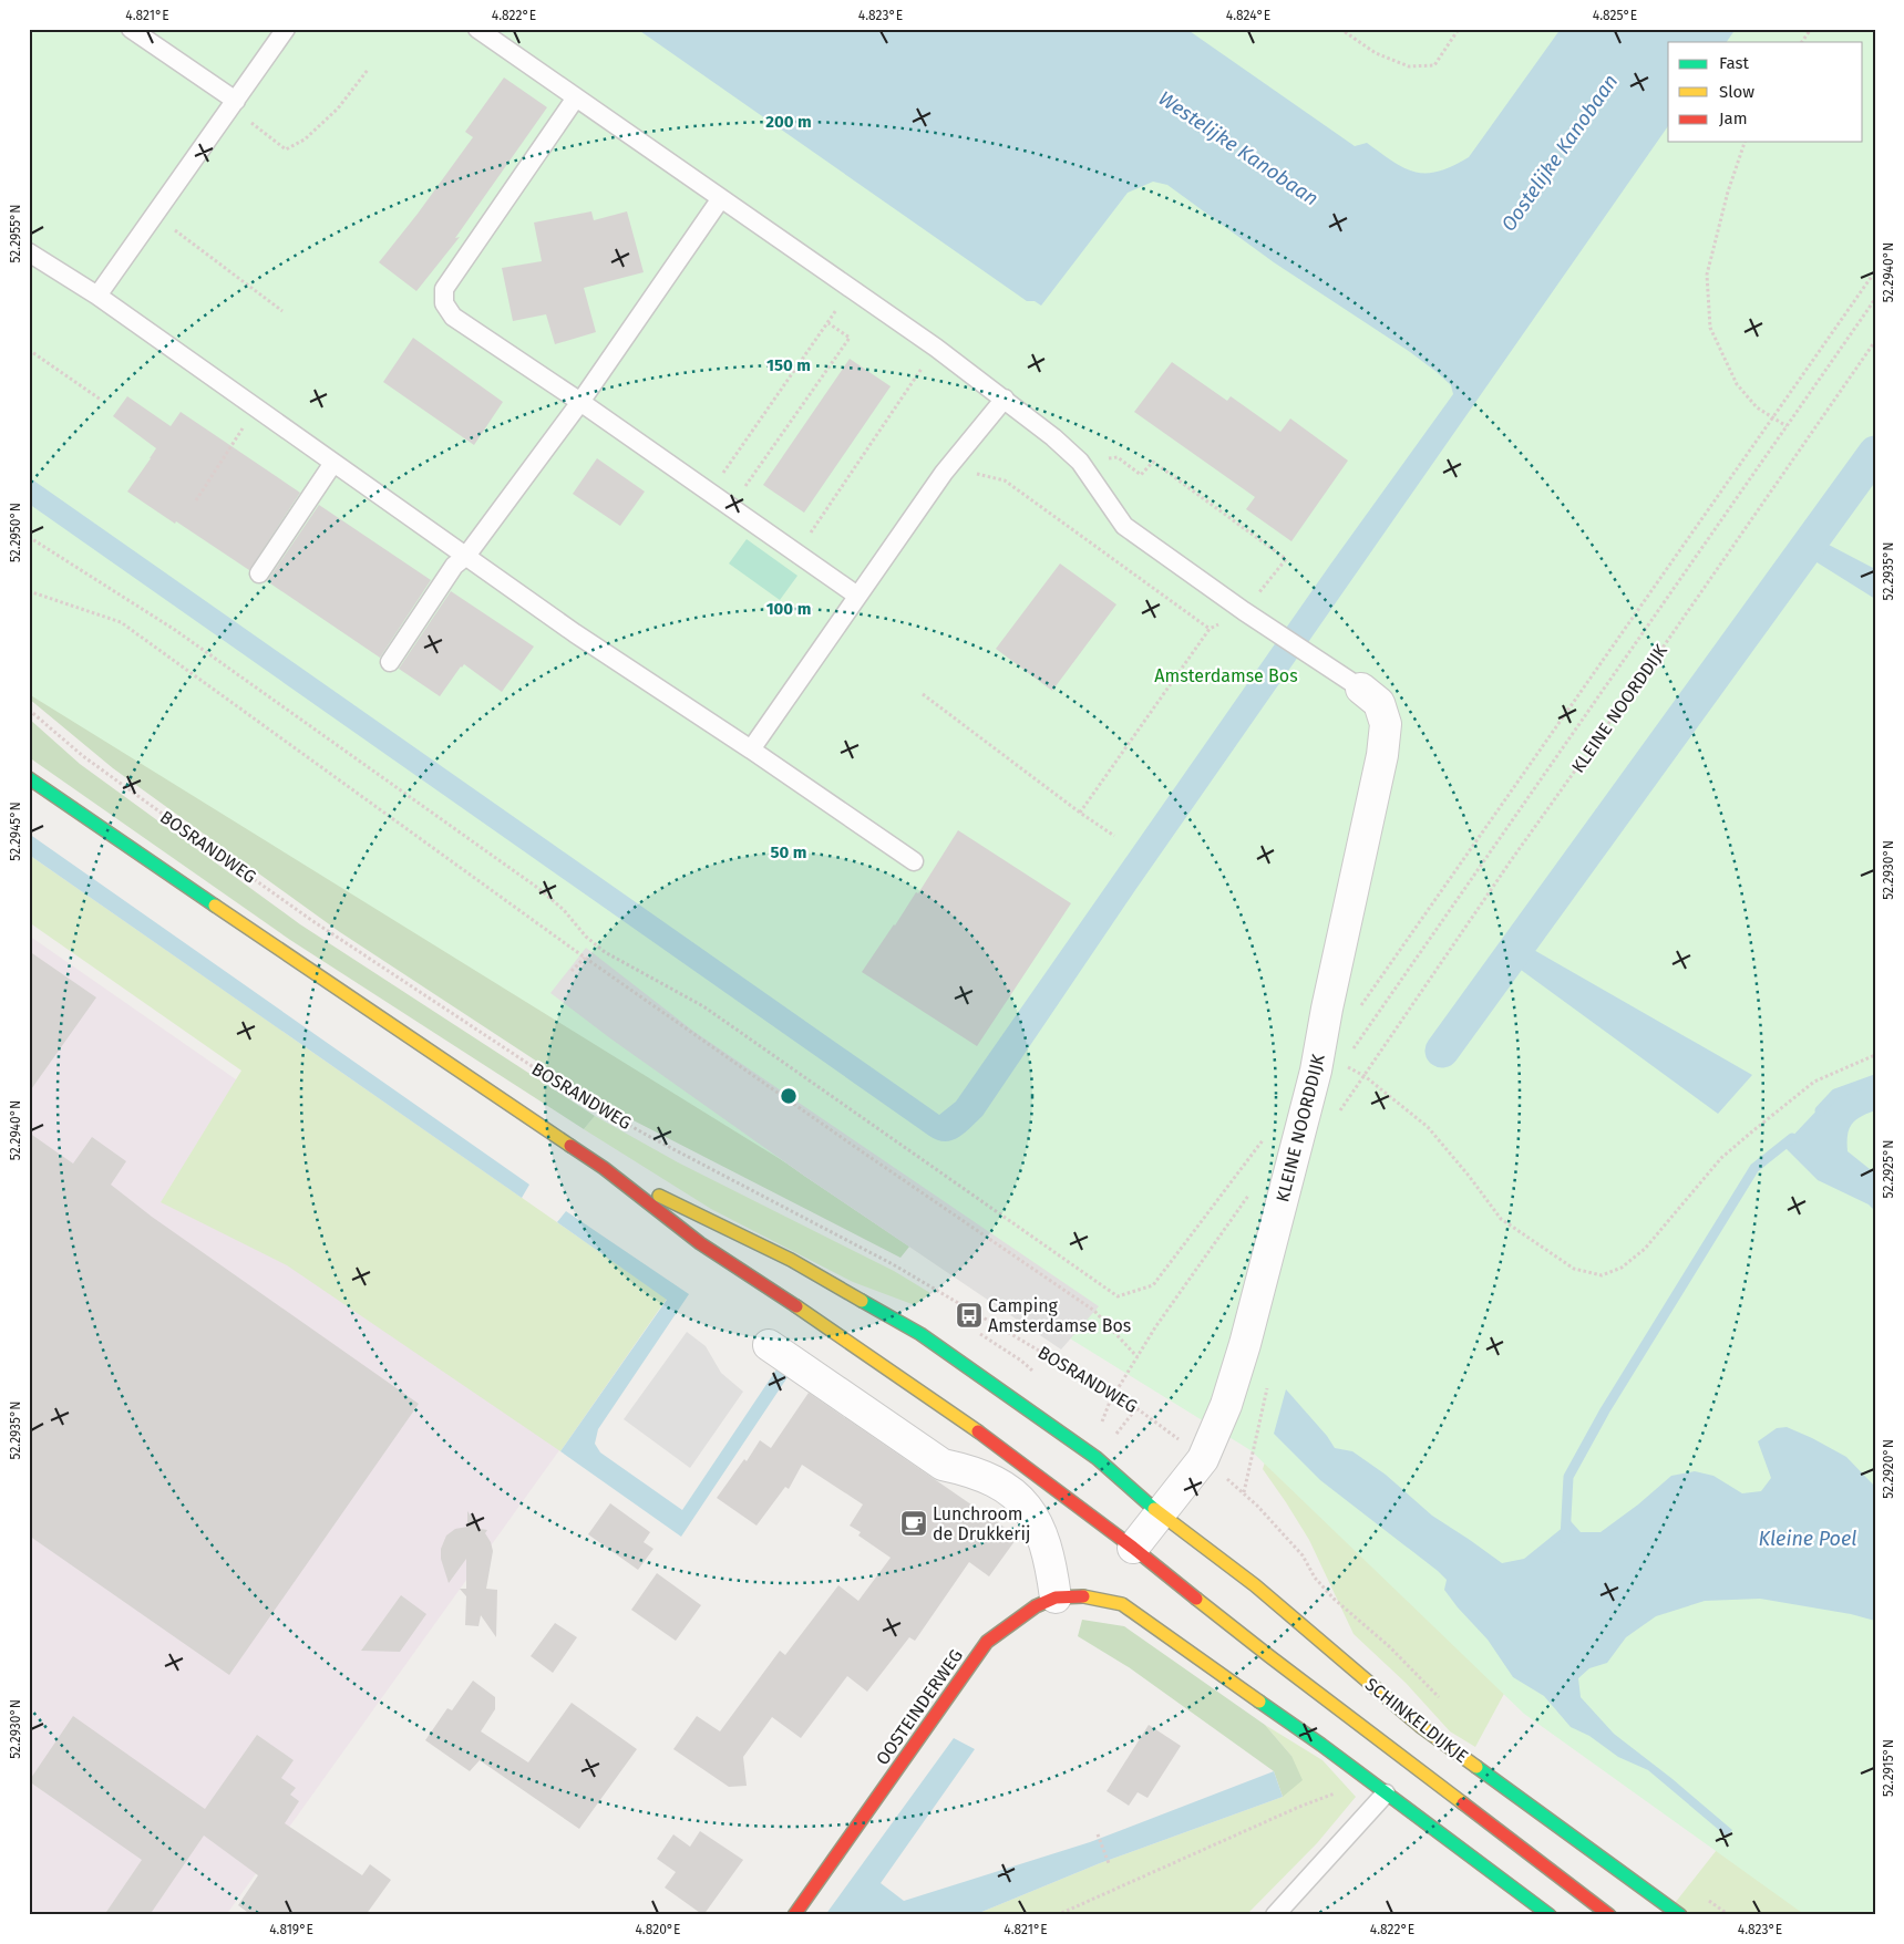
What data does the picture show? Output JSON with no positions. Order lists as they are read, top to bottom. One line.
{"streets":{"main road":["OOSTEINDERWEG","SCHINKELDIJKJE"],"street":["KLEINE NOORDDIJK"],"path":["BOSRANDWEG"]},"crossings":[["KLEINE NOORDDIJK","BOSRANDWEG"],["KLEINE NOORDDIJK","SCHINKELDIJKJE"],["BOSRANDWEG","SCHINKELDIJKJE"]],"water":["Westelijke Kanobaan","Oostelijke Kanobaan","Kleine Poel"],"parks":["Amsterdamse Bos"],"places":{"bus stop":["Camping Amsterdamse Bos"],"cafe":["Lunchroom de Drukkerij"]},"legend":["Fast","Slow","Jam"],"coordinates":["4.821°E","4.822°E","4.823°E","4.824°E","4.825°E","52.2955°N","52.2940°N","52.2950°N","52.2935°N","52.2945°N","52.2930°N","52.2925°N","52.2920°N","52.2915°N","4.819°E","4.820°E"],"rings":["200 m","150 m","100 m","50 m"]}
